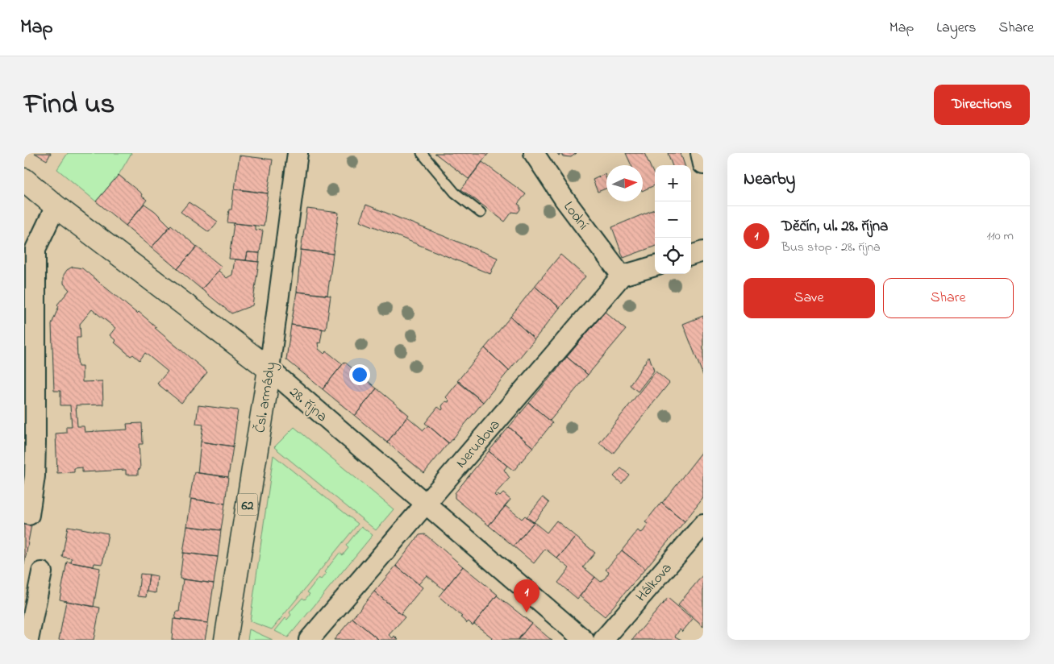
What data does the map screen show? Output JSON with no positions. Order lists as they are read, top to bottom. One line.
{"streets":{"main road":["Čsl. armády","28. října","62"],"street":["Lodní","Nerudova","Hálkova"]},"crossings":[["Lodní","Nerudova"],["Čsl. armády","28. října"],["28. října","Nerudova"]],"north":"right","page":{"header":"Map","nav":["Map","Layers","Share"],"title":"Find us","buttons":["Directions",["Save","Share"]],"heading":"Nearby","map_buttons":["+","−"],"list":[{"mark":"1","name":"Děčín, ul. 28. října","note":"Bus stop · 28. října","value":"110 m"}],"pins":"1"}}
